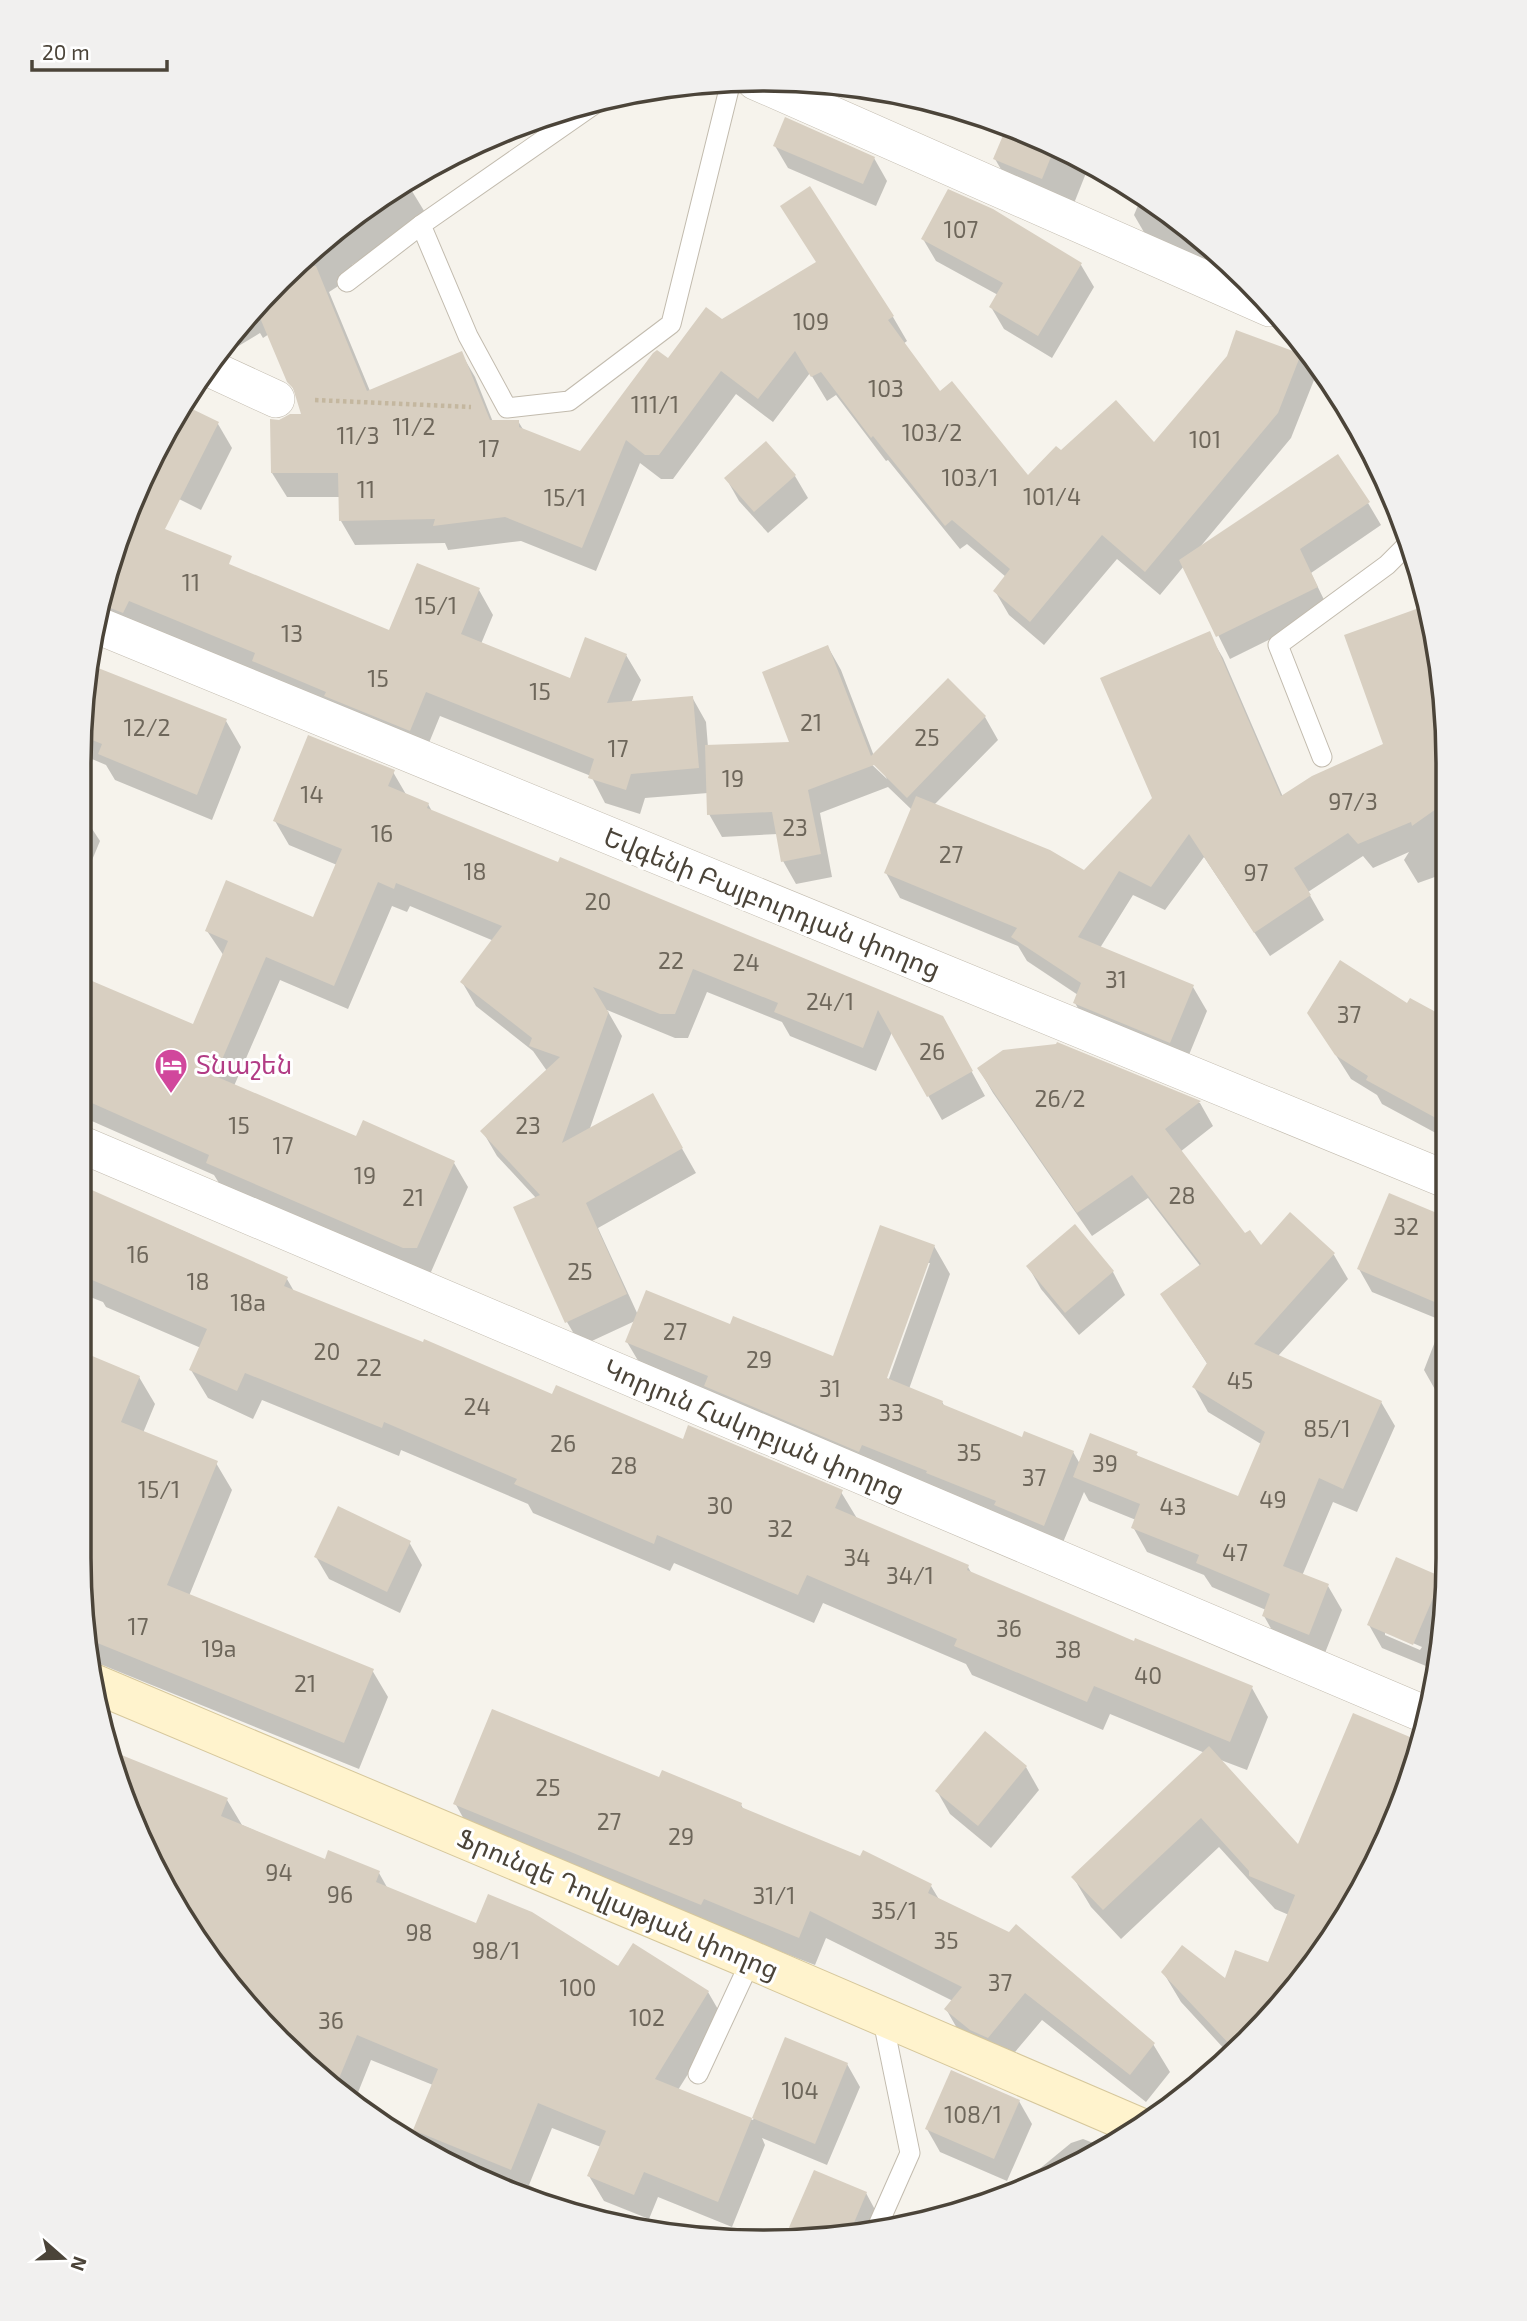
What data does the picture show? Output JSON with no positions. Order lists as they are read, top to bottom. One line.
{"streets":{"street":["Եվգենի Բայբուրդյան փողոց","Կորյուն Հակոբյան փողոց","Ֆրունզե Դովլաթյան փողոց"]},"places":{"hotel":["Տնաշեն"]},"house_numbers":["107","109","103","111/1","11/2","103/2","11/3","101","17","103/1","11","101/4","15/1","11","15/1","13","15","15","21","12/2","25","17","19","14","97/3","23","16","27","18","97","20","22","24","31","24/1","37","26","26/2","15","23","17","19","28","21","32","16","25","18","18a","27","20","29","22","45","31","24","33","85/1","26","35","39","28","37","15/1","49","30","43","32","47","34","34/1","17","36","19a","38","40","21","25","27","29","94","96","31/1","35/1","98","35","98/1","37","100","102","36","104","108/1"],"scale_bar":"20 m","north":"right"}
